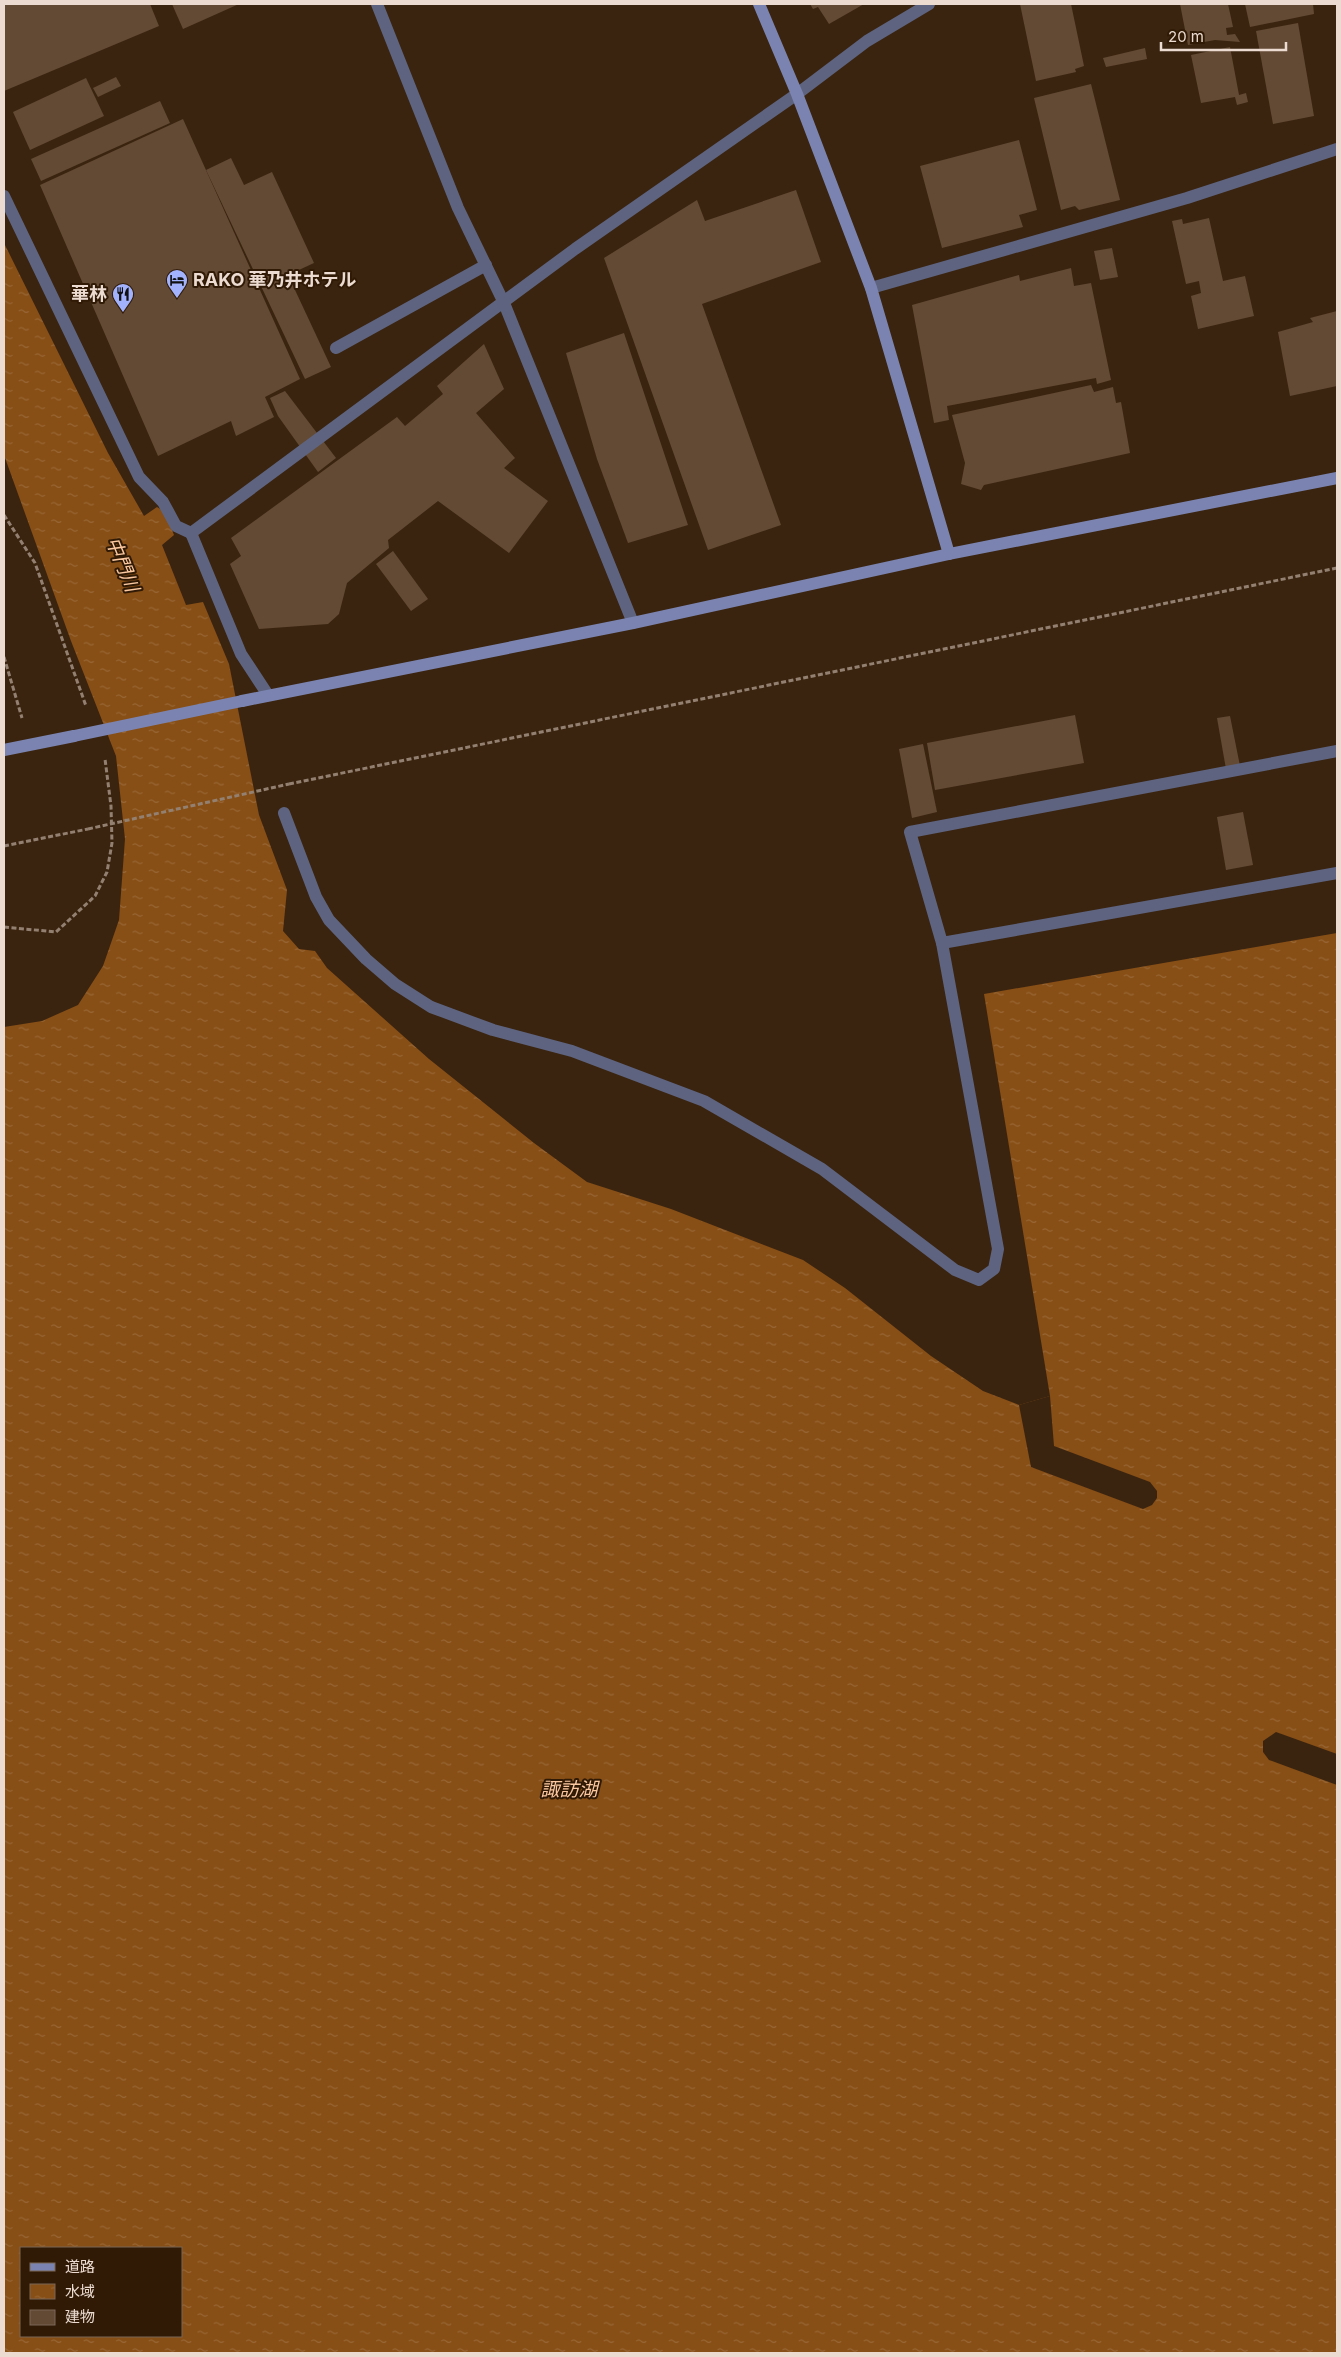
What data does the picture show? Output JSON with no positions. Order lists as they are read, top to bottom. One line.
{"water":["中門川","諏訪湖"],"places":{"hotel":["RAKO 華乃井ホテル"],"restaurant":["華林"]},"legend":["道路","水域","建物"],"scale_bar":"20 m"}
